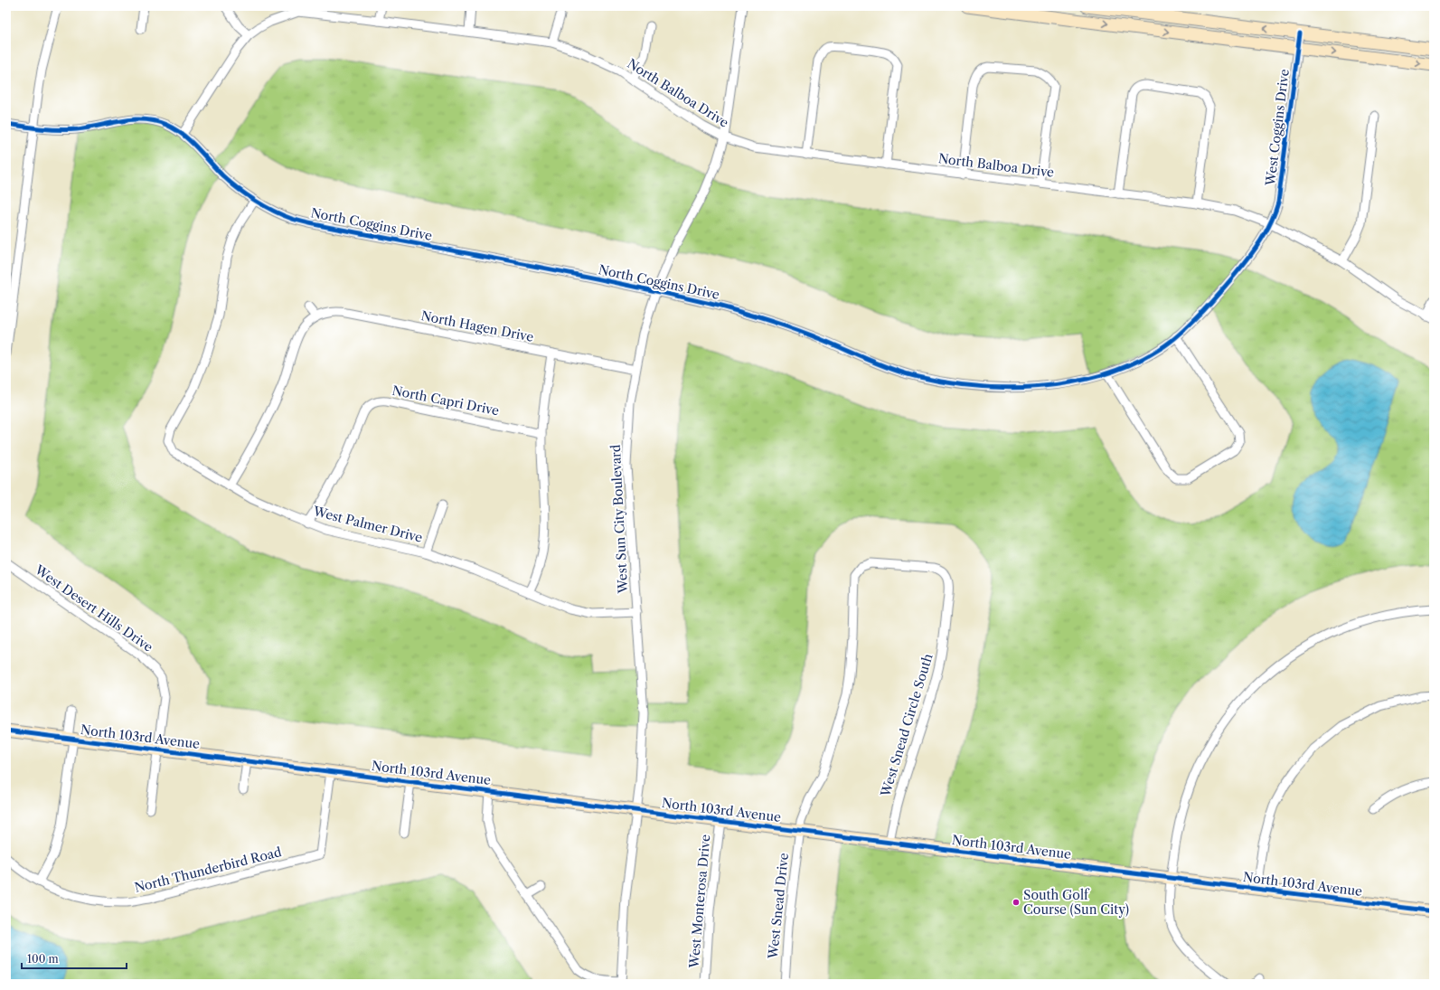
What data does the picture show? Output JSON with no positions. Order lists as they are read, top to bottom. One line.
{"streets":{"street":["North Balboa Drive","West Coggins Drive","North Coggins Drive","North Hagen Drive","North Capri Drive","West Sun City Boulevard","West Palmer Drive","West Desert Hills Drive","West Snead Circle South","North 103rd Avenue","North Thunderbird Road","West Monterosa Drive","West Snead Drive"]},"crossings":[["North Balboa Drive","West Coggins Drive"],["North Balboa Drive","North Coggins Drive"],["North Balboa Drive","West Sun City Boulevard"],["West Coggins Drive","North Coggins Drive"],["North Coggins Drive","West Sun City Boulevard"],["North Coggins Drive","West Palmer Drive"],["North Hagen Drive","West Sun City Boulevard"],["North Hagen Drive","West Palmer Drive"],["North Capri Drive","West Palmer Drive"],["West Sun City Boulevard","West Palmer Drive"],["West Sun City Boulevard","North 103rd Avenue"],["West Desert Hills Drive","North 103rd Avenue"],["West Snead Circle South","North 103rd Avenue"],["West Snead Circle South","West Snead Drive"],["North 103rd Avenue","North Thunderbird Road"],["North 103rd Avenue","West Monterosa Drive"],["North 103rd Avenue","West Snead Drive"]],"places":["South Golf Course (Sun City)"],"scale_bar":"100 m"}
